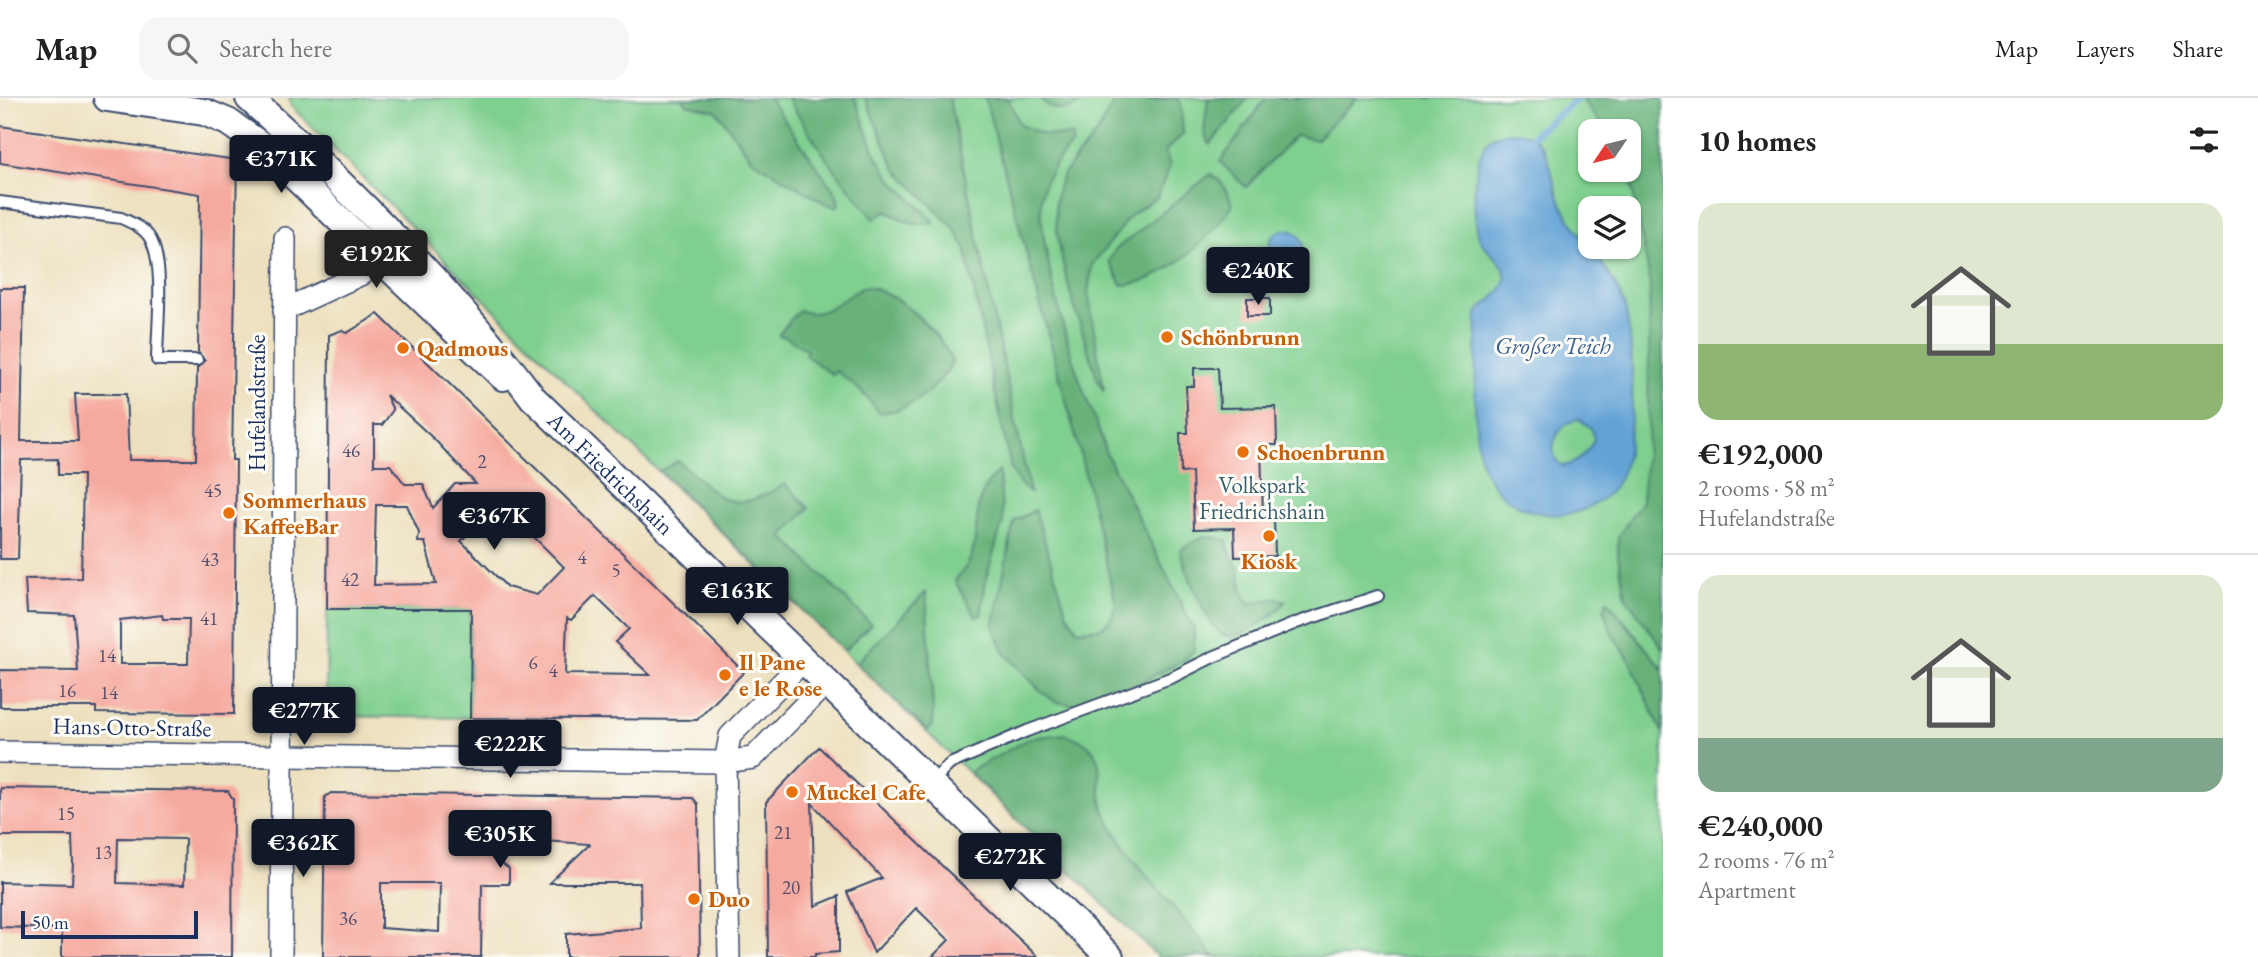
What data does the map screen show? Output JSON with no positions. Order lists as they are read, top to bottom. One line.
{"streets":{"street":["Hufelandstraße","Am Friedrichshain","Hans-Otto-Straße"]},"crossings":[["Hufelandstraße","Am Friedrichshain"],["Hufelandstraße","Hans-Otto-Straße"],["Am Friedrichshain","Hans-Otto-Straße"]],"water":["Großer Teich"],"parks":["Volkspark Friedrichshain"],"places":["Schönbrunn","Qadmous","Schoenbrunn","Sommerhaus KaffeeBar","Kiosk","Il Pane e le Rose","Muckel Cafe","Duo"],"house_numbers":["46","2","45","4","43","5","42","41","14","6","4","16","14","15","21","13","20","36"],"scale_bar":"50 m","north":"bottom left","page":{"header":"Map","search":"Search here","nav":["Map","Layers","Share"],"heading":"10 homes","price":["€371K","€192K","€240K","€367K","€163K","€277K","€222K","€305K","€362K","€272K"],"list":[{"name":"€192,000","note":"2 rooms · 58 m² · Hufelandstraße"},{"name":"€240,000","note":"2 rooms · 76 m² · Apartment"}],"scale":"50 m"}}
